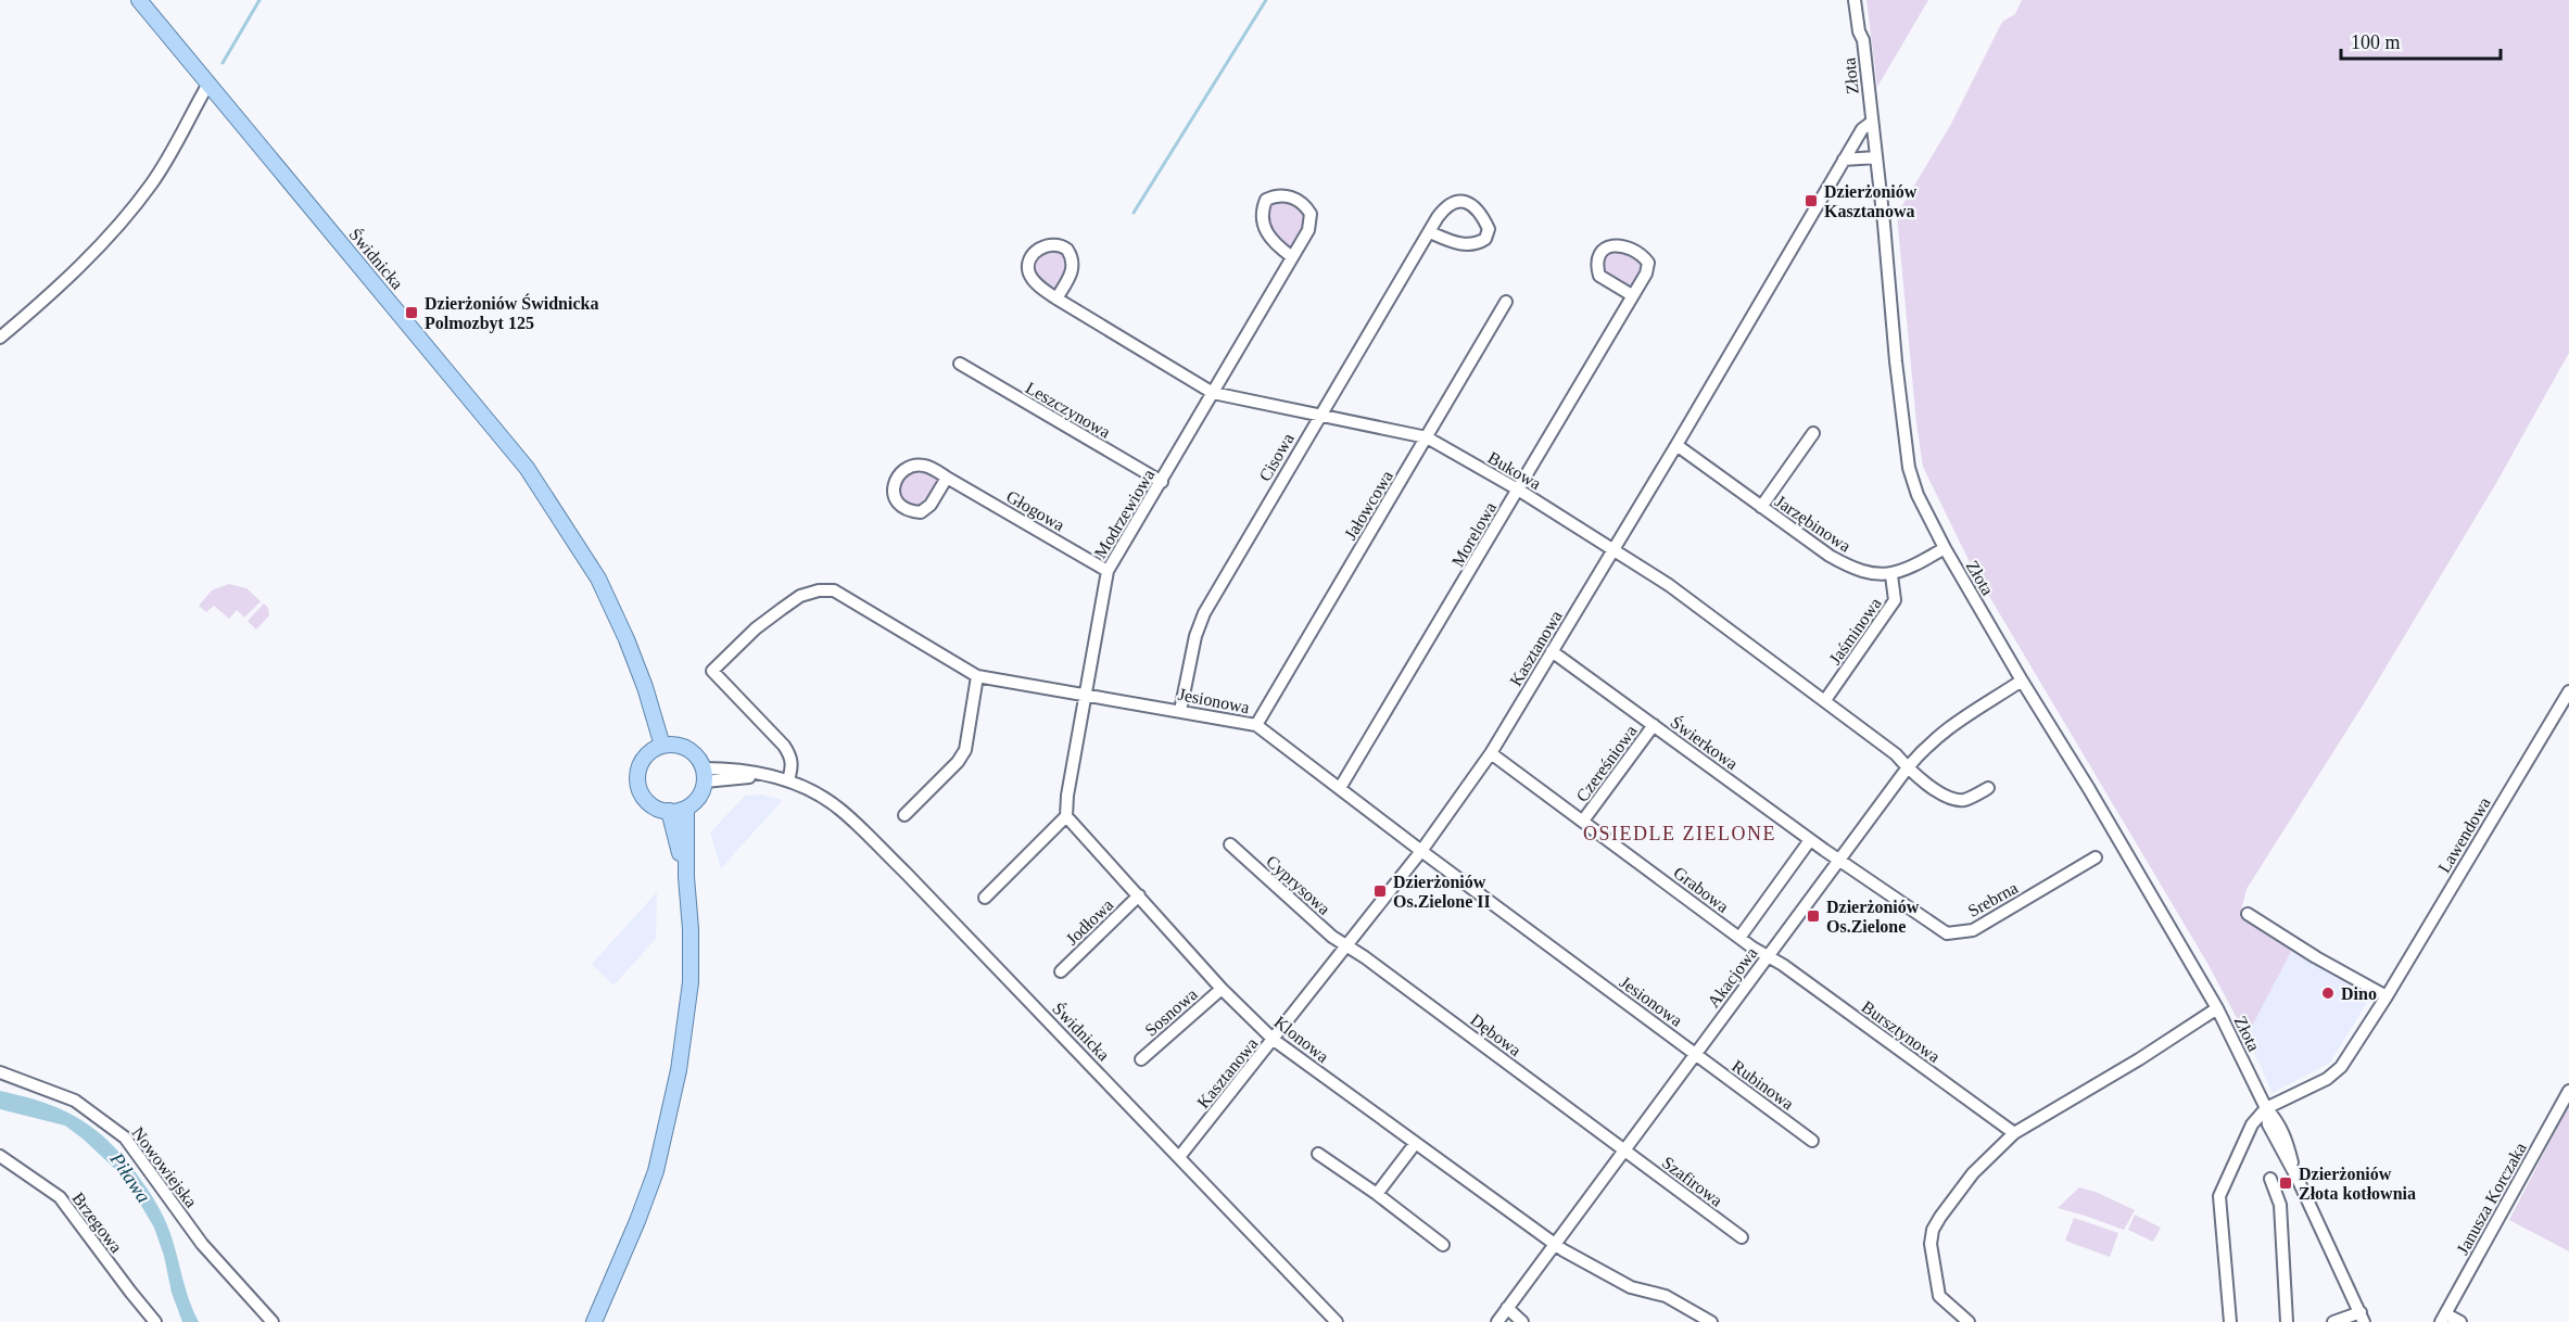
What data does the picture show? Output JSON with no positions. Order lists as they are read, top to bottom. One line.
{"streets":{"main road":["Świdnicka"],"street":["Złota","Leszczynowa","Cisowa","Bukowa","Jałowcowa","Głogowa","Modrzewiowa","Jarzębinowa","Morelowa","Jaśminowa","Kasztanowa","Jesionowa","Świerkowa","Czereśniowa","Lawendowa","Cyprysowa","Grabowa","Srebrna","Jodłowa","Akacjowa","Sosnowa","Bursztynowa","Dębowa","Klonowa","Rubinowa","Nowowiejska","Szafirowa","Janusza Korczaka","Brzegowa"]},"crossings":[["Złota","Kasztanowa"],["Złota","Lawendowa"],["Złota","Akacjowa"],["Świdnicka","Kasztanowa"],["Świdnicka","Jesionowa"],["Leszczynowa","Modrzewiowa"],["Cisowa","Bukowa"],["Cisowa","Jesionowa"],["Bukowa","Jałowcowa"],["Bukowa","Modrzewiowa"],["Bukowa","Morelowa"],["Bukowa","Jaśminowa"],["Bukowa","Kasztanowa"],["Bukowa","Akacjowa"],["Jałowcowa","Jesionowa"],["Głogowa","Modrzewiowa"],["Modrzewiowa","Jesionowa"],["Modrzewiowa","Klonowa"],["Jarzębinowa","Jaśminowa"],["Jarzębinowa","Kasztanowa"],["Morelowa","Jesionowa"],["Kasztanowa","Jesionowa"],["Kasztanowa","Świerkowa"],["Kasztanowa","Cyprysowa"],["Kasztanowa","Grabowa"],["Kasztanowa","Dębowa"],["Kasztanowa","Klonowa"],["Jesionowa","Akacjowa"],["Jesionowa","Rubinowa"],["Świerkowa","Czereśniowa"],["Świerkowa","Srebrna"],["Świerkowa","Akacjowa"],["Czereśniowa","Grabowa"],["Cyprysowa","Dębowa"],["Grabowa","Akacjowa"],["Grabowa","Bursztynowa"],["Srebrna","Akacjowa"],["Jodłowa","Klonowa"],["Akacjowa","Bursztynowa"],["Akacjowa","Dębowa"],["Akacjowa","Klonowa"],["Akacjowa","Rubinowa"],["Akacjowa","Szafirowa"],["Sosnowa","Klonowa"],["Dębowa","Szafirowa"]],"districts":["OSIEDLE ZIELONE"],"water":["Piława"],"places":{"transit":["Dzierżoniów Kasztanowa","Dzierżoniów Świdnicka Polmozbyt 125","Dzierżoniów Os.Zielone II","Dzierżoniów Os.Zielone","Dzierżoniów Złota kotłownia"],"other":["Dino"]},"scale_bar":"100 m"}
